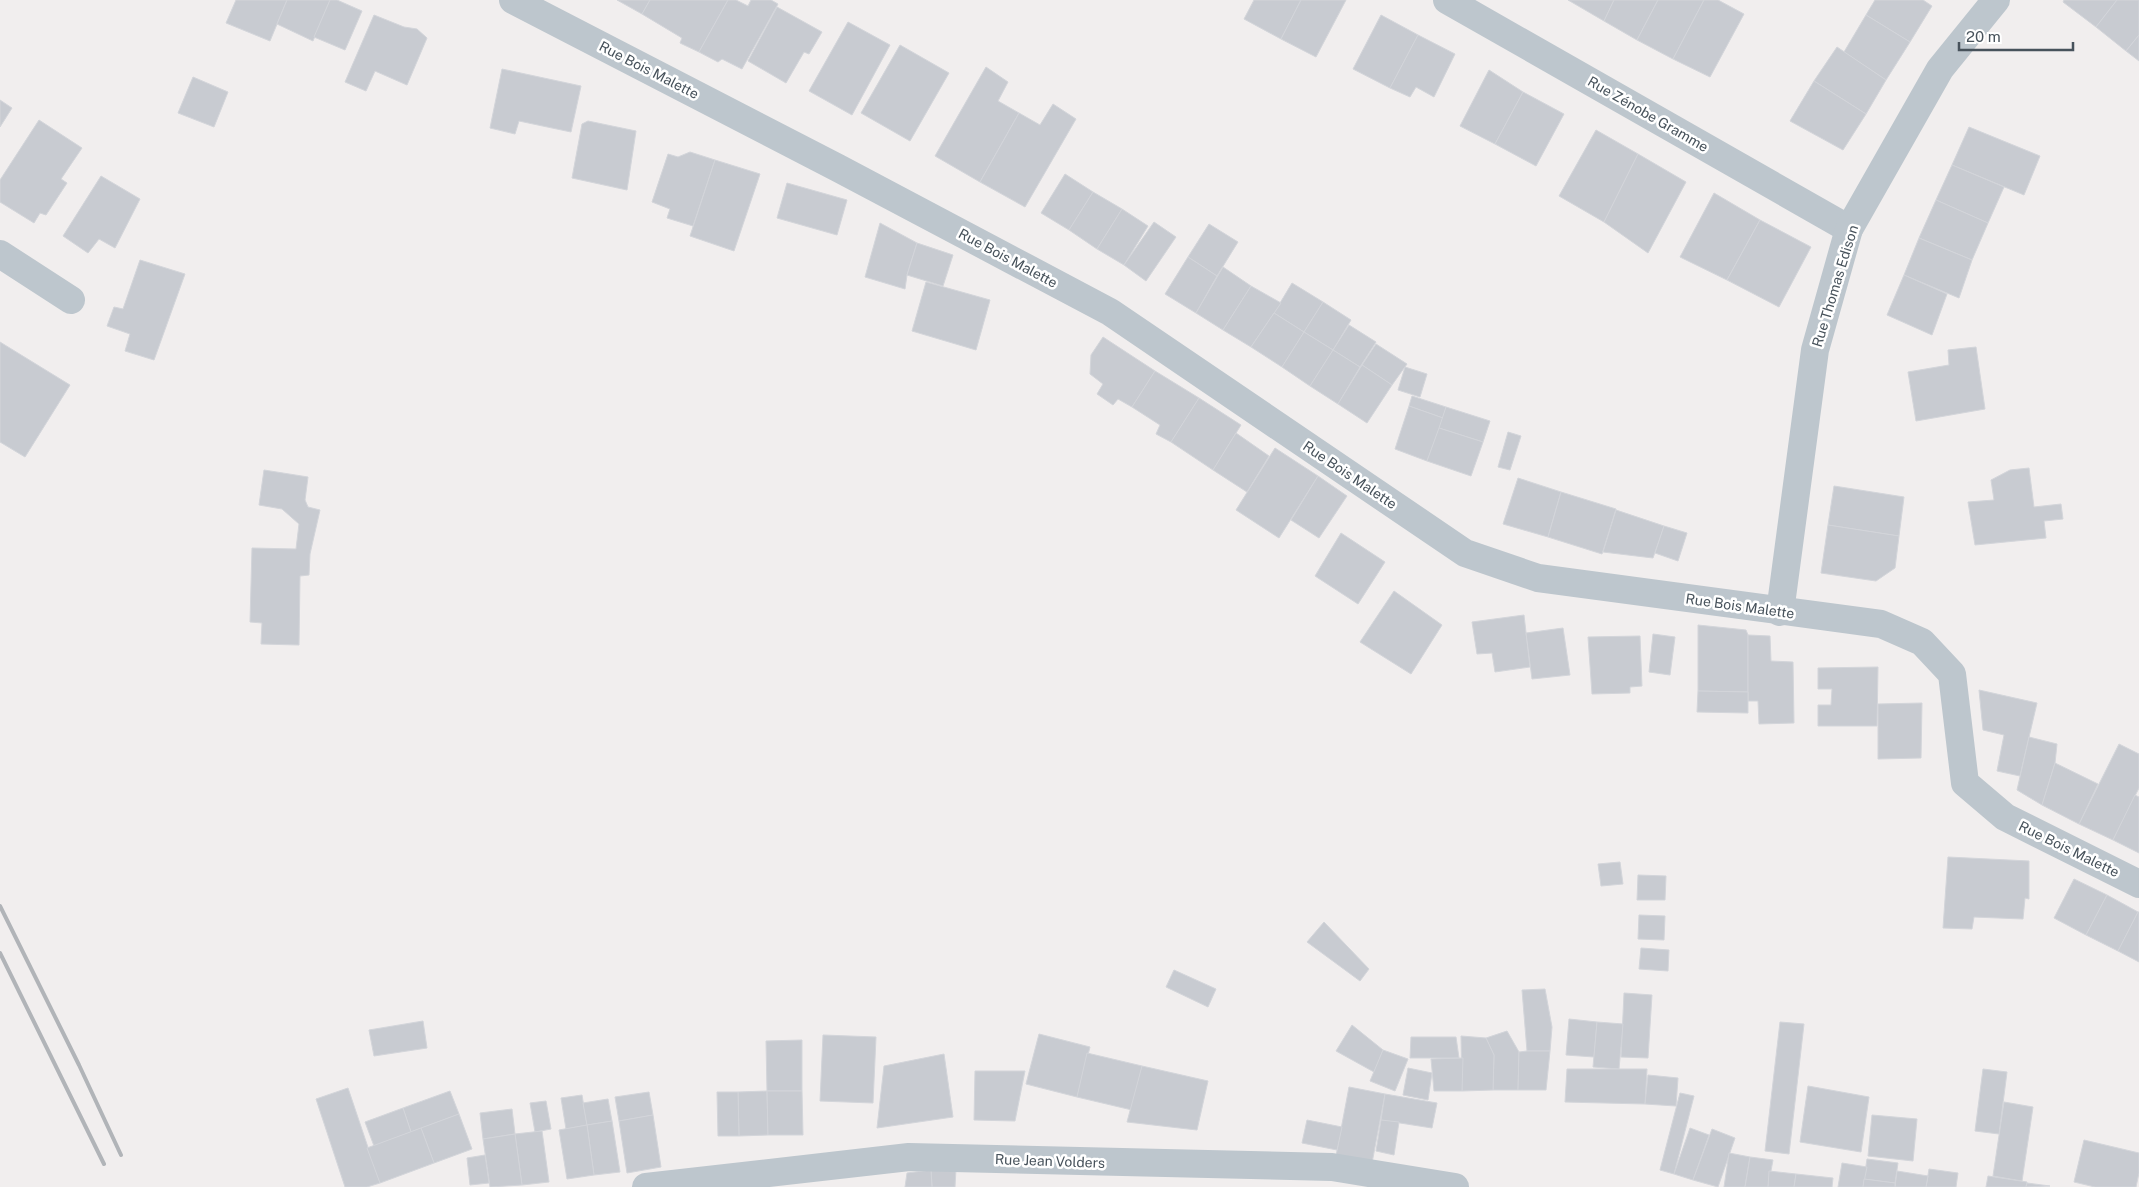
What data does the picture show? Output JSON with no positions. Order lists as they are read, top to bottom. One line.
{"streets":{"street":["Rue Bois Malette","Rue Zénobe Gramme","Rue Thomas Edison","Rue Jean Volders"]},"crossings":[["Rue Bois Malette","Rue Thomas Edison"],["Rue Zénobe Gramme","Rue Thomas Edison"]],"scale_bar":"20 m"}
